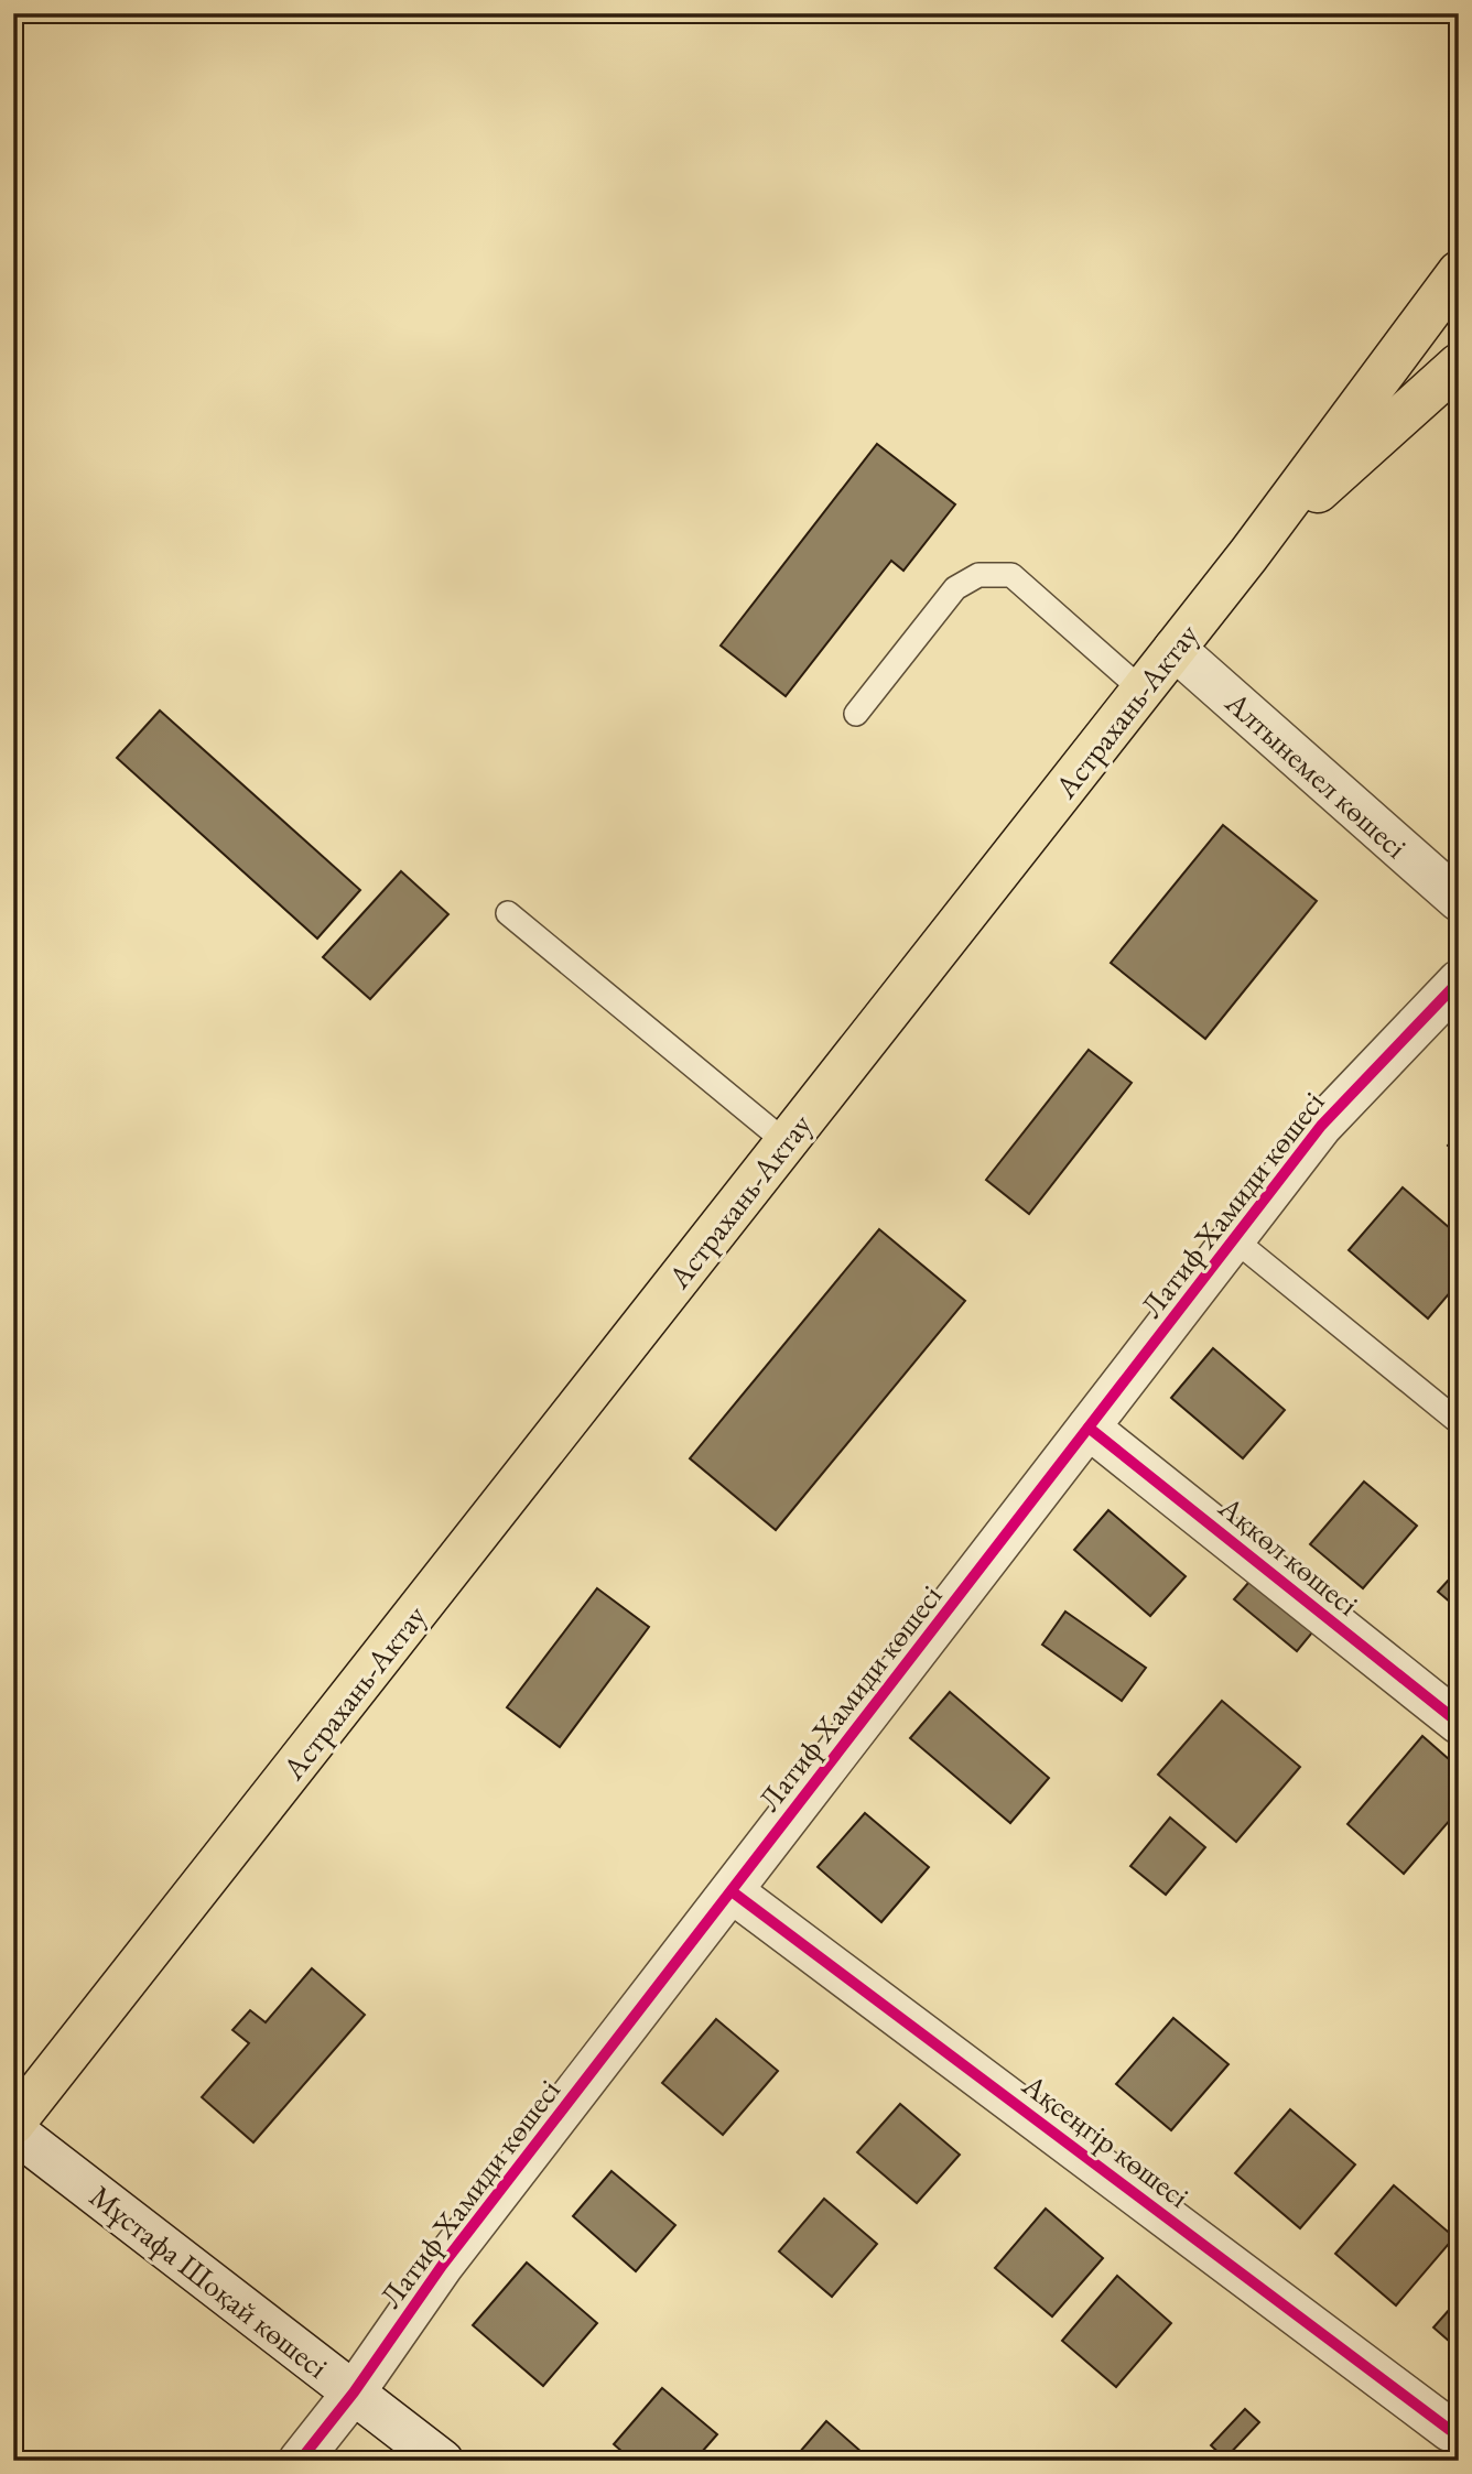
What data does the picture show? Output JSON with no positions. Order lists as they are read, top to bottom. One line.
{"streets":{"highway":["Астрахань-Актау"],"street":["Алтынемел көшесі","Латиф Хамиди көшесі","Ақкөл көшесі","Ақсеңгір көшесі","Мұстафа Шоқай көшесi"]},"crossings":[["Астрахань-Актау","Алтынемел көшесі"],["Латиф Хамиди көшесі","Ақкөл көшесі"],["Латиф Хамиди көшесі","Ақсеңгір көшесі"],["Латиф Хамиди көшесі","Мұстафа Шоқай көшесi"]]}
